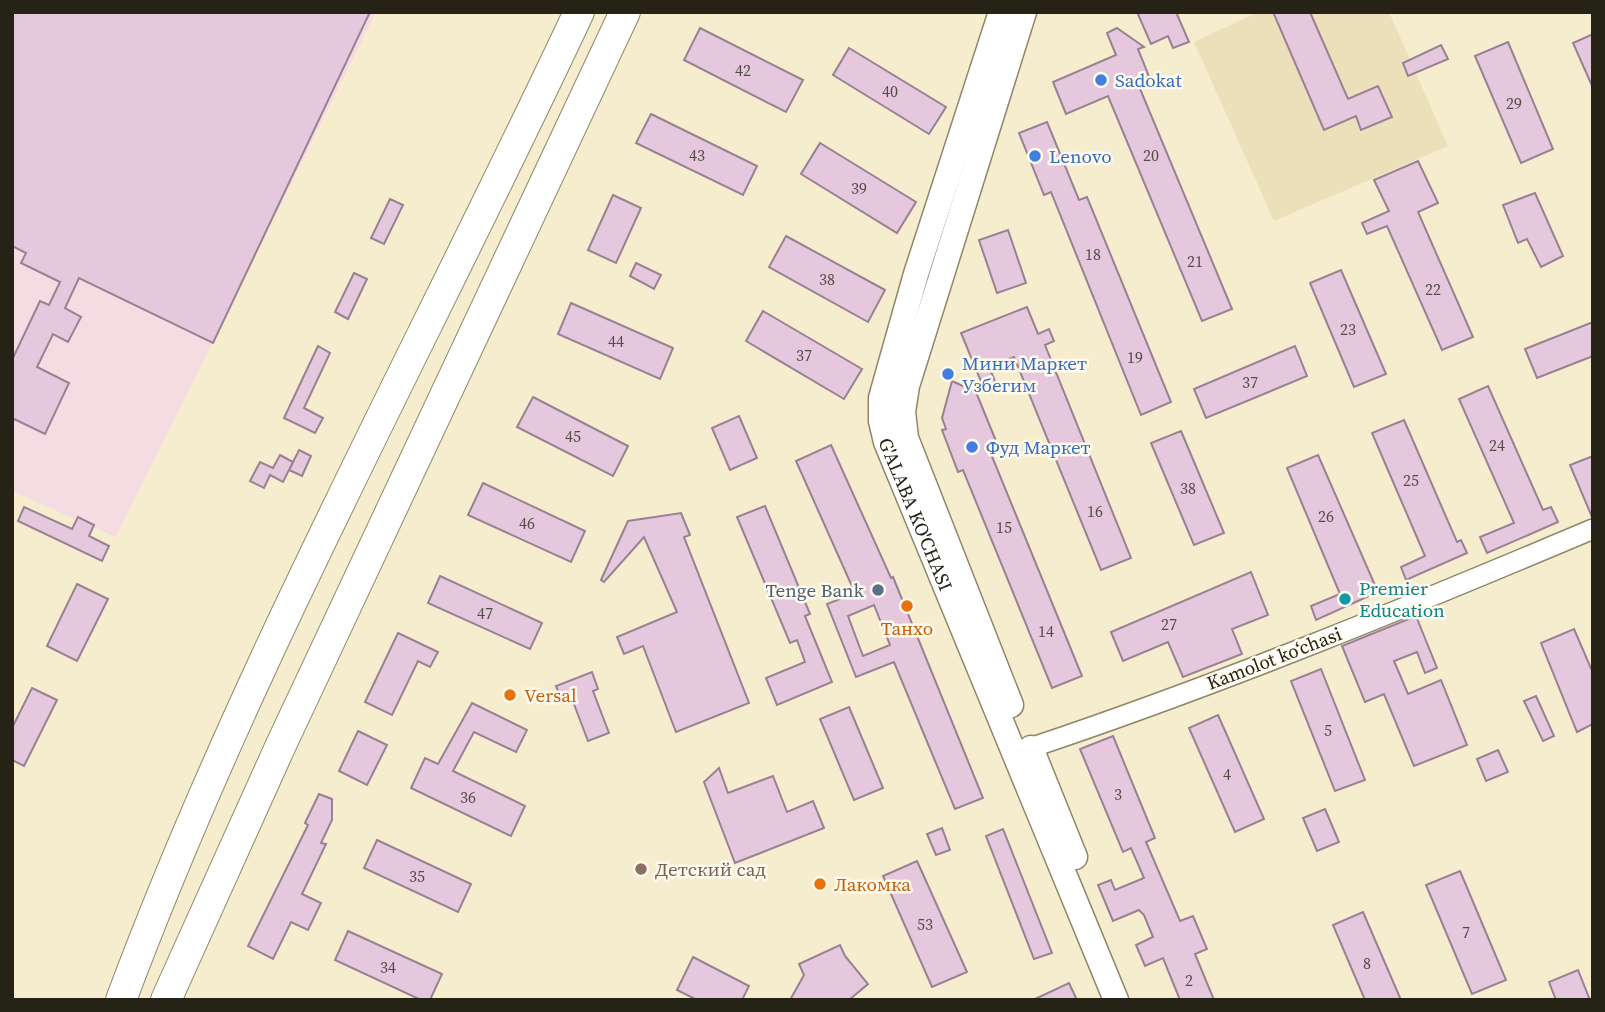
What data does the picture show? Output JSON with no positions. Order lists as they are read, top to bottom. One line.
{"streets":{"main road":["G'ALABA KO'CHASI"],"street":["Kamolot koʻchasi"]},"crossings":[["G'ALABA KO'CHASI","Kamolot koʻchasi"]],"places":["Sadokat","Lenovo","Мини Маркет Узбегим","Фуд Маркет","Tenge Bank","Premier Education","Танхо","Versal","Детский сад","Лакомка"],"house_numbers":["42","40","29","43","20","39","18","21","38","22","23","44","37","19","37","45","24","25","38","16","26","46","15","47","27","14","5","4","3","36","35","53","7","8","34","2"]}
